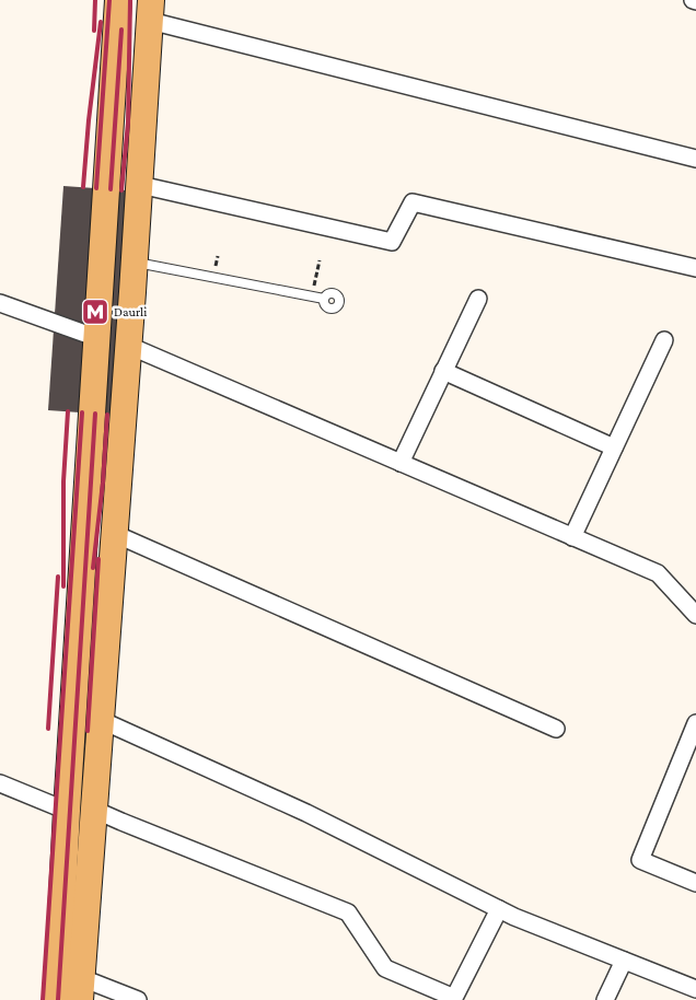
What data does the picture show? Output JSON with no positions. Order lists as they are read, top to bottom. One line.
{"places":{"metro station":["Daurli"]}}
